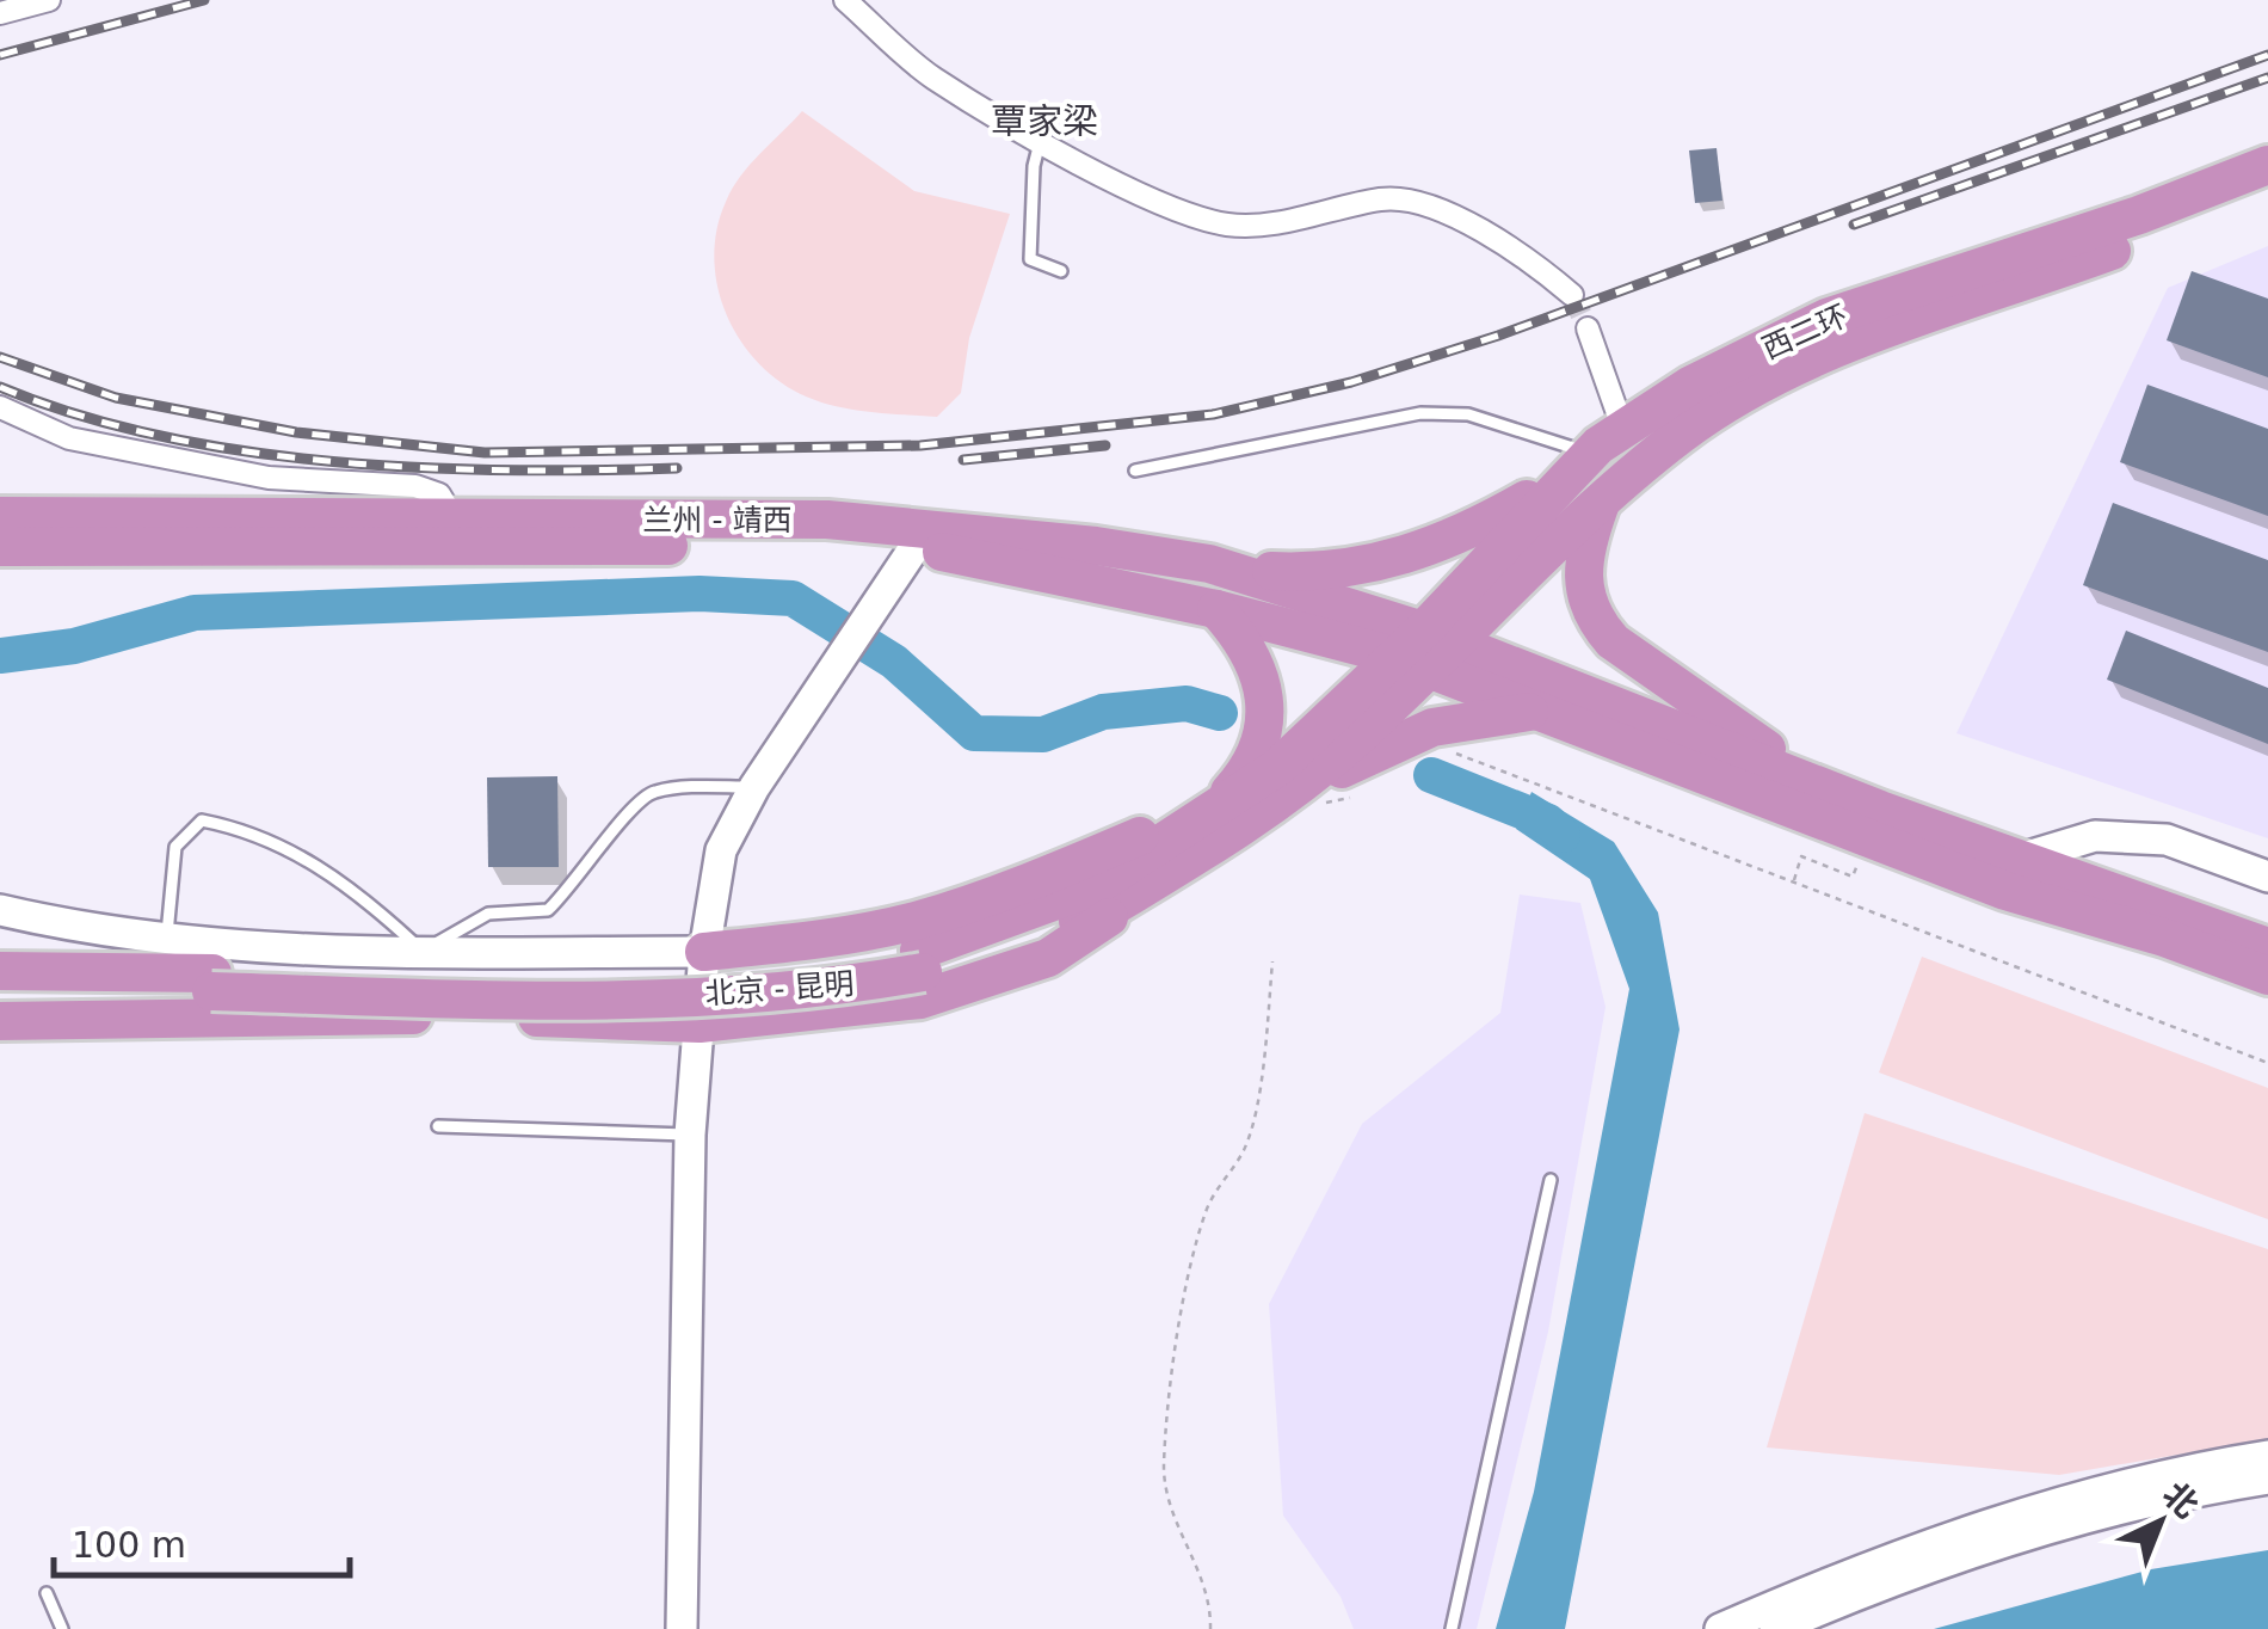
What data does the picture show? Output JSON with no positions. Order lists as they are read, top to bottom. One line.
{"streets":{"highway":["西二环","兰州 - 靖西","北京 - 昆明"]},"crossings":[["西二环","兰州 - 靖西"],["西二环","北京 - 昆明"],["兰州 - 靖西","北京 - 昆明"]],"districts":["覃家梁"],"scale_bar":"100 m","north":"top right"}
